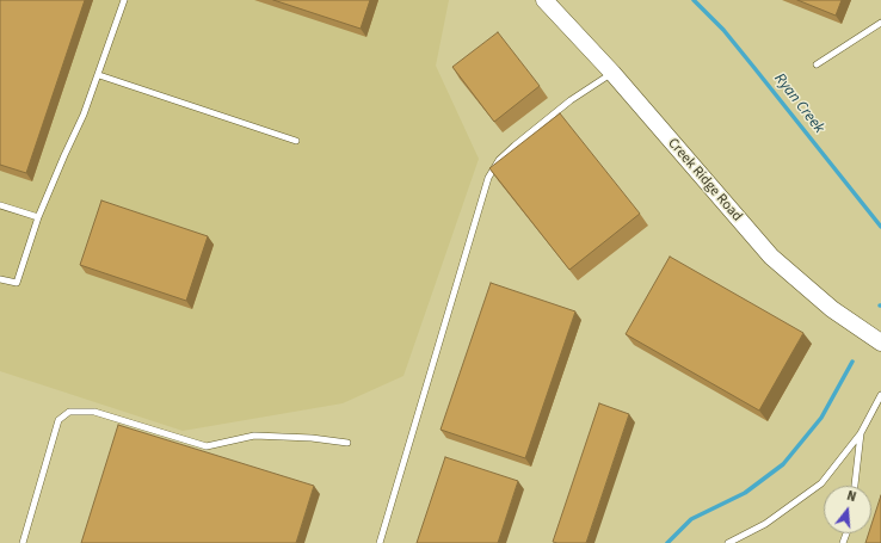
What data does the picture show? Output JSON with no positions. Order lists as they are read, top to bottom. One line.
{"streets":{"main road":["Creek Ridge Road"]},"water":["Ryan Creek"],"north":"top"}
